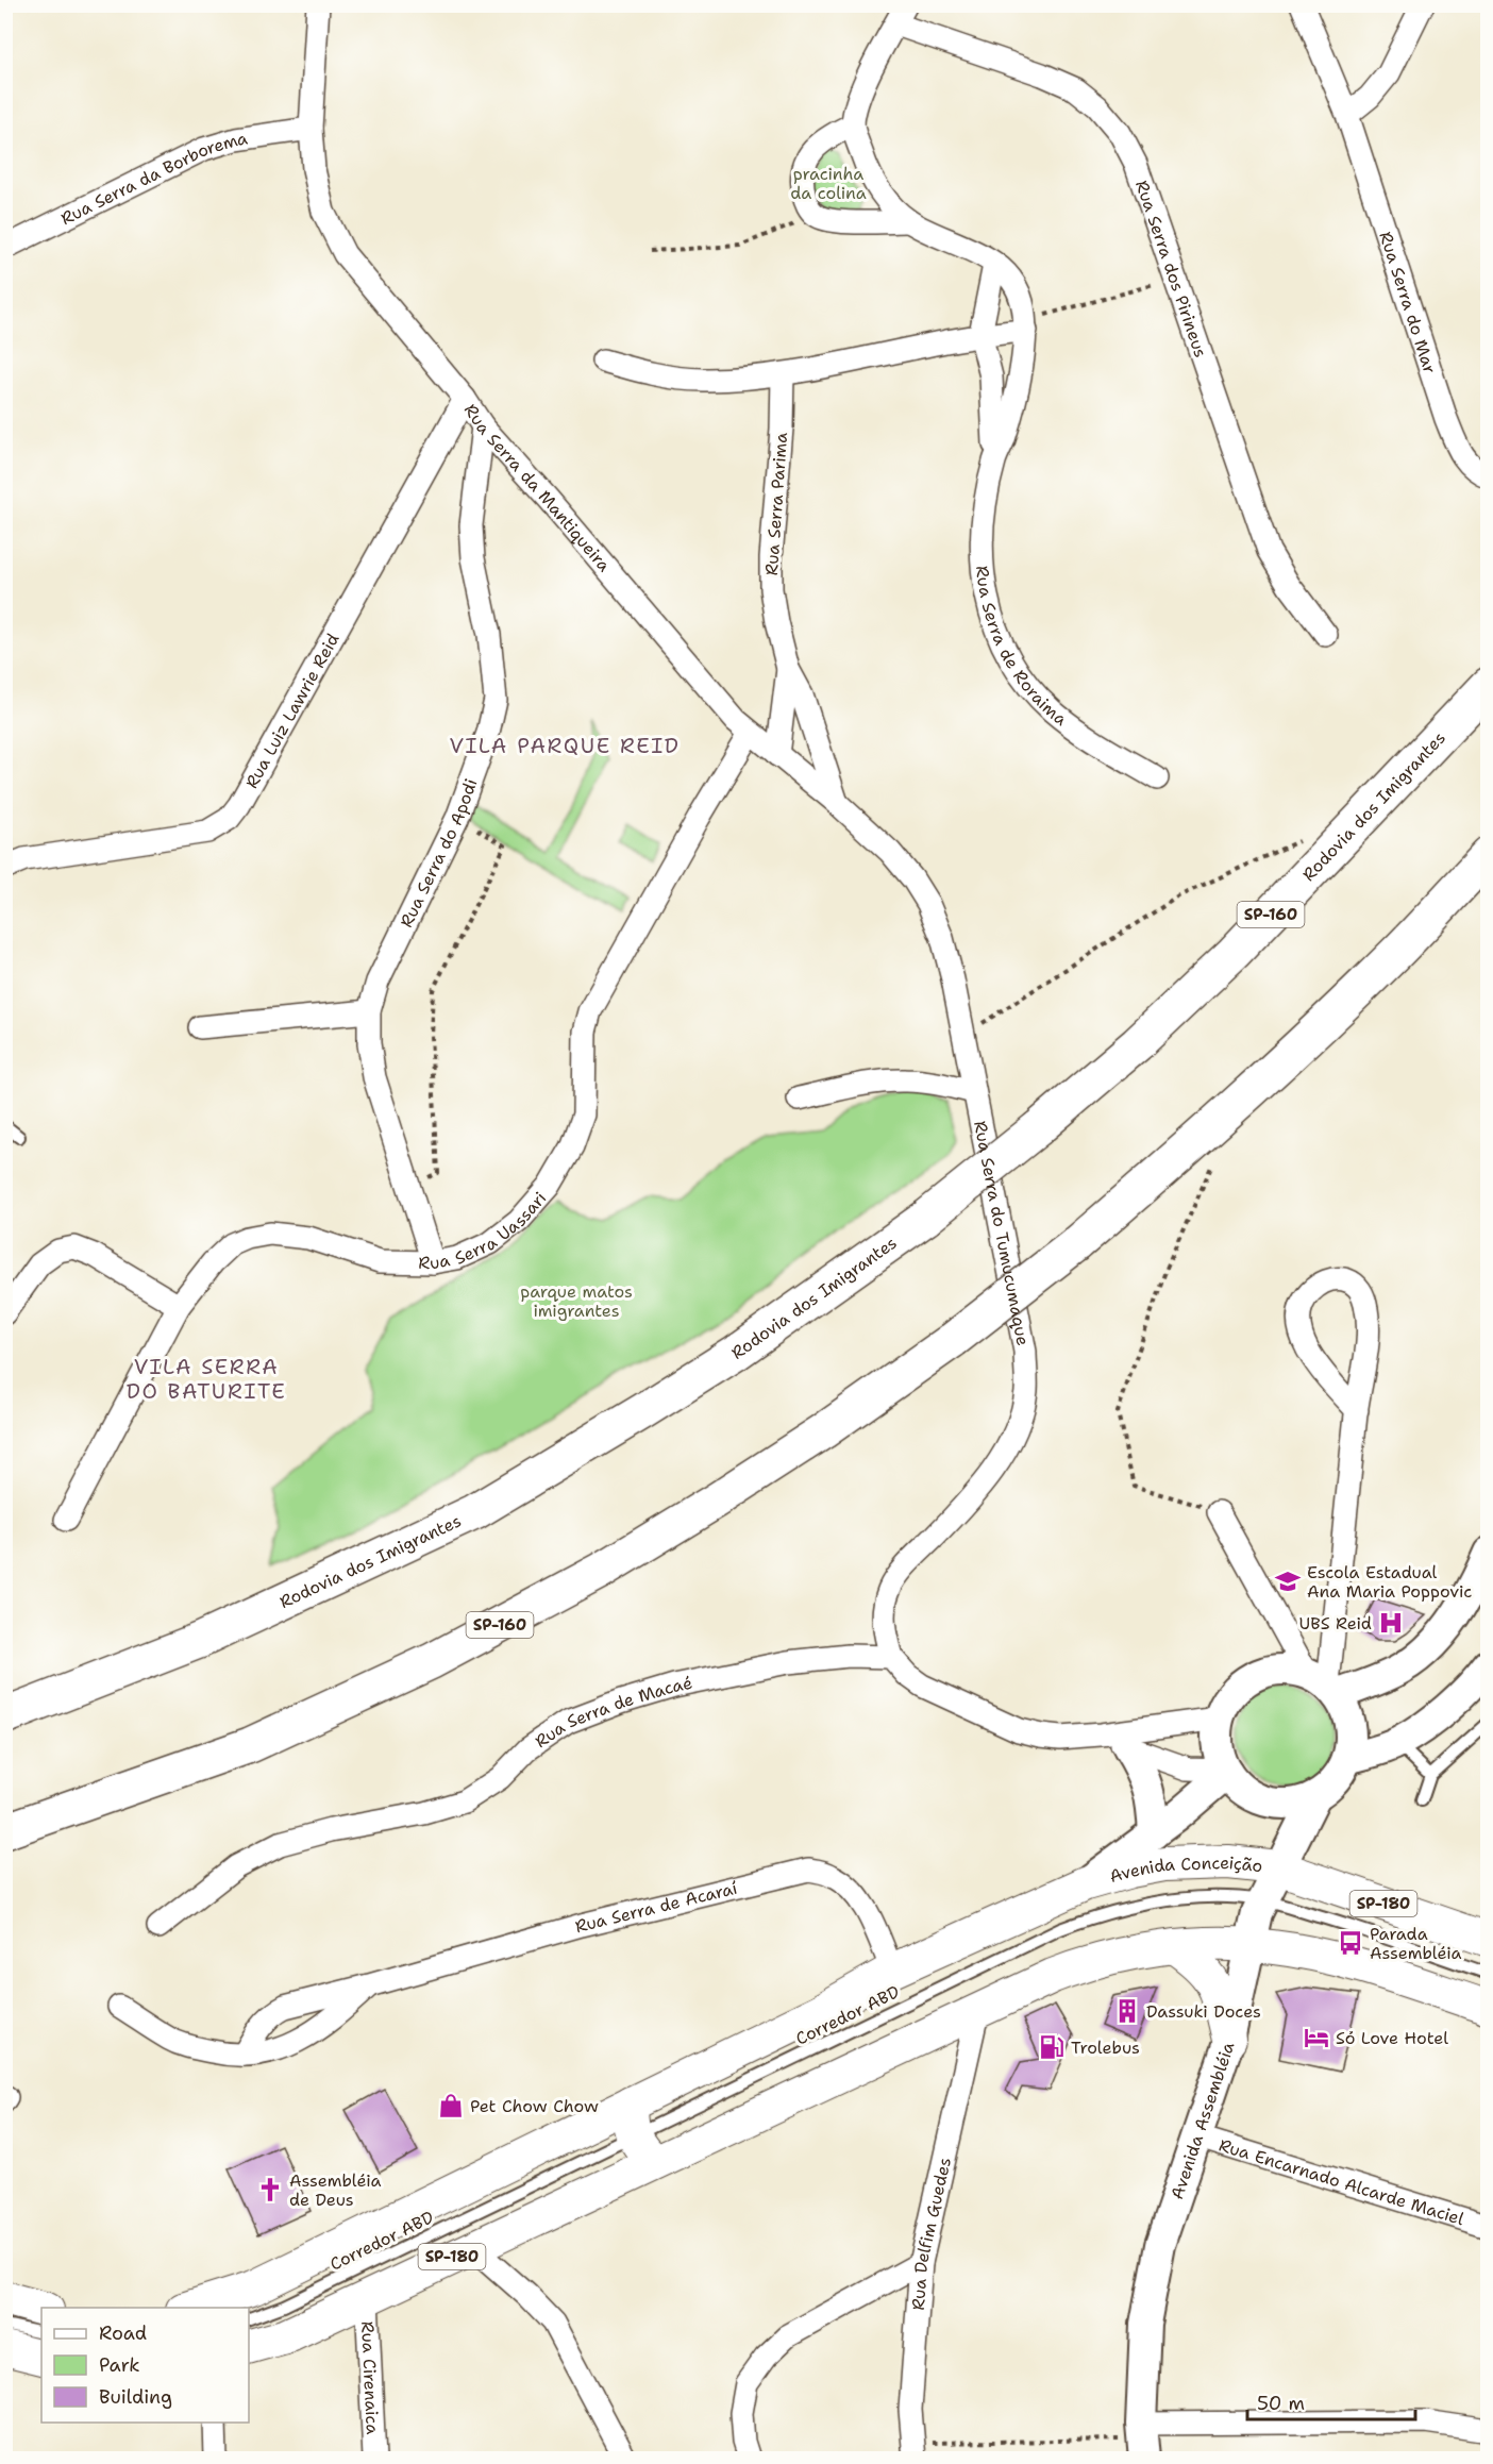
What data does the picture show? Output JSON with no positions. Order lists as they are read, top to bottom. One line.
{"streets":{"highway":["Rodovia dos Imigrantes","SP-160"],"main road":["Avenida Conceição","SP-180"],"street":["Rua Serra da Borborema","Rua Serra dos Pirineus","Rua Serra do Mar","Rua Serra da Mantiqueira","Rua Serra Parima","Rua Serra de Roraima","Rua Luiz Lawrie Reid","Rua Serra do Apodi","Rua Serra Uassari","Rua Serra do Tumucumaque","Rua Serra de Macaé","Rua Serra de Acaraí","Avenida Assembléia","Rua Encarnado Alcarde Maciel","Rua Delfim Guedes","Rua Cirenaica"],"lane":["Corredor ABD"]},"crossings":[["Rua Serra da Borborema","Rua Serra da Mantiqueira"],["Rua Serra da Mantiqueira","Rua Serra Parima"],["Rua Serra da Mantiqueira","Rua Luiz Lawrie Reid"],["Rua Serra da Mantiqueira","Rua Serra do Apodi"],["Rua Serra da Mantiqueira","Rua Serra Uassari"],["Rua Serra da Mantiqueira","Rua Serra do Tumucumaque"],["Rua Serra Parima","Rua Serra do Tumucumaque"],["Rua Serra do Apodi","Rua Serra Uassari"],["Rua Serra do Tumucumaque","Rua Serra de Macaé"],["Avenida Conceição","SP-180"],["Avenida Conceição","Rua Serra de Acaraí"],["Avenida Conceição","Avenida Assembléia"],["SP-180","Rua Serra de Acaraí"],["SP-180","Avenida Assembléia"],["SP-180","Rua Delfim Guedes"],["SP-180","Rua Cirenaica"],["Corredor ABD","Avenida Assembléia"],["Avenida Assembléia","Rua Encarnado Alcarde Maciel"]],"districts":["VILA PARQUE REID","VILA SERRA DO BATURITE"],"parks":["pracinha da colina","parque matos imigrantes"],"places":{"school or university":["Escola Estadual Ana Maria Poppovic"],"hospital":["UBS Reid"],"bus stop":["Parada Assembléia"],"building":["Dassuki Doces"],"hotel":["Só Love Hotel"],"fuel station":["Trolebus"],"shop":["Pet Chow Chow"],"church":["Assembléia de Deus"]},"legend":["Road","Park","Building"],"scale_bar":"50 m"}
